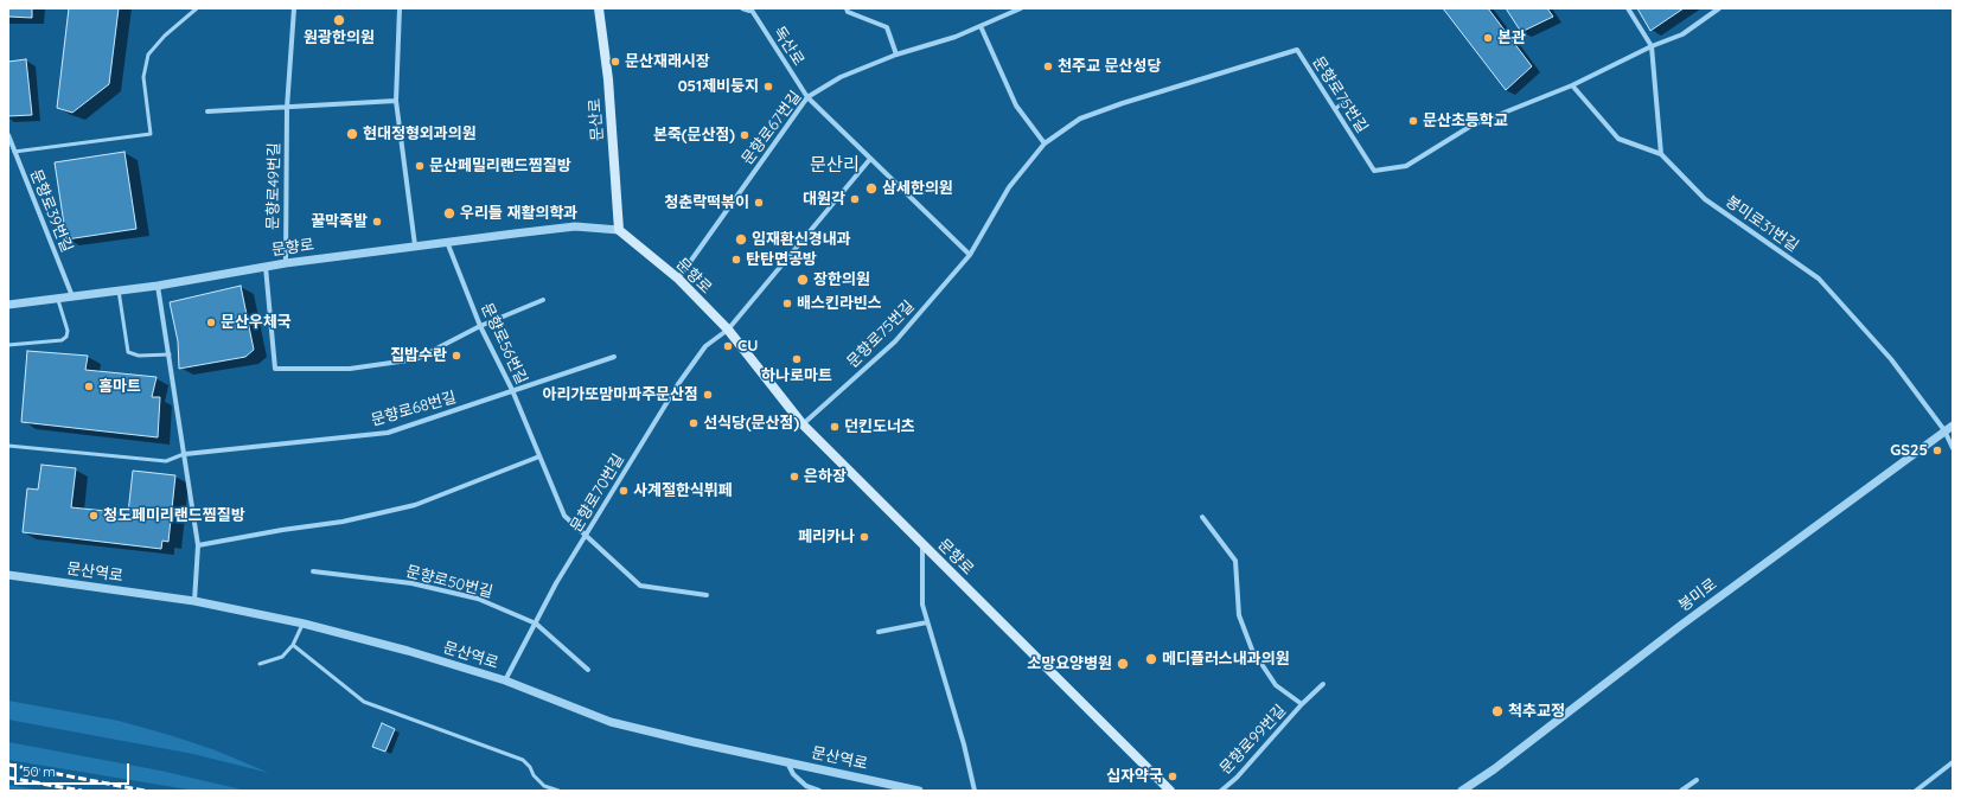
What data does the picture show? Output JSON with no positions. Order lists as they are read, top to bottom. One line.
{"streets":{"main road":["문산로","문향로"],"street":["독산로","문향로75번길","문향로67번길","문향로49번길","문향로39번길","봉미로31번길","문향로56번길","문향로68번길","문향로70번길","문산역로","문향로50번길","봉미로","문향로99번길"]},"crossings":[["독산로","문향로67번길"],["문향로75번길","문향로"],["문산로","문향로"],["문향로67번길","문향로"],["문향로49번길","문향로"],["문향로39번길","문향로"],["봉미로31번길","봉미로"],["문향로","문향로56번길"],["문향로","문향로70번길"],["문향로56번길","문향로68번길"],["문향로56번길","문향로70번길"],["문향로70번길","문산역로"],["문향로70번길","문향로50번길"]],"districts":["문산리"],"places":["원광한의원","본관","문산재래시장","천주교 문산성당","051제비둥지","문산초등학교","현대정형외과의원","본죽(문산점)","문산페밀리랜드찜질방","삼세한의원","대원각","청춘락떡볶이","우리들 재활의학과","꿀막족발","임재환신경내과","탄탄면공방","장한의원","배스킨라빈스","문산우체국","CU","집밥수란","하나로마트","홈마트","아리가또맘마파주문산점","선식당(문산점)","던킨도너츠","GS25","은하장","사계절한식뷔페","청도페미리랜드찜질방","페리카나","메디플러스내과의원","소망요양병원","척추교정","십자약국"],"scale_bar":"50 m"}
